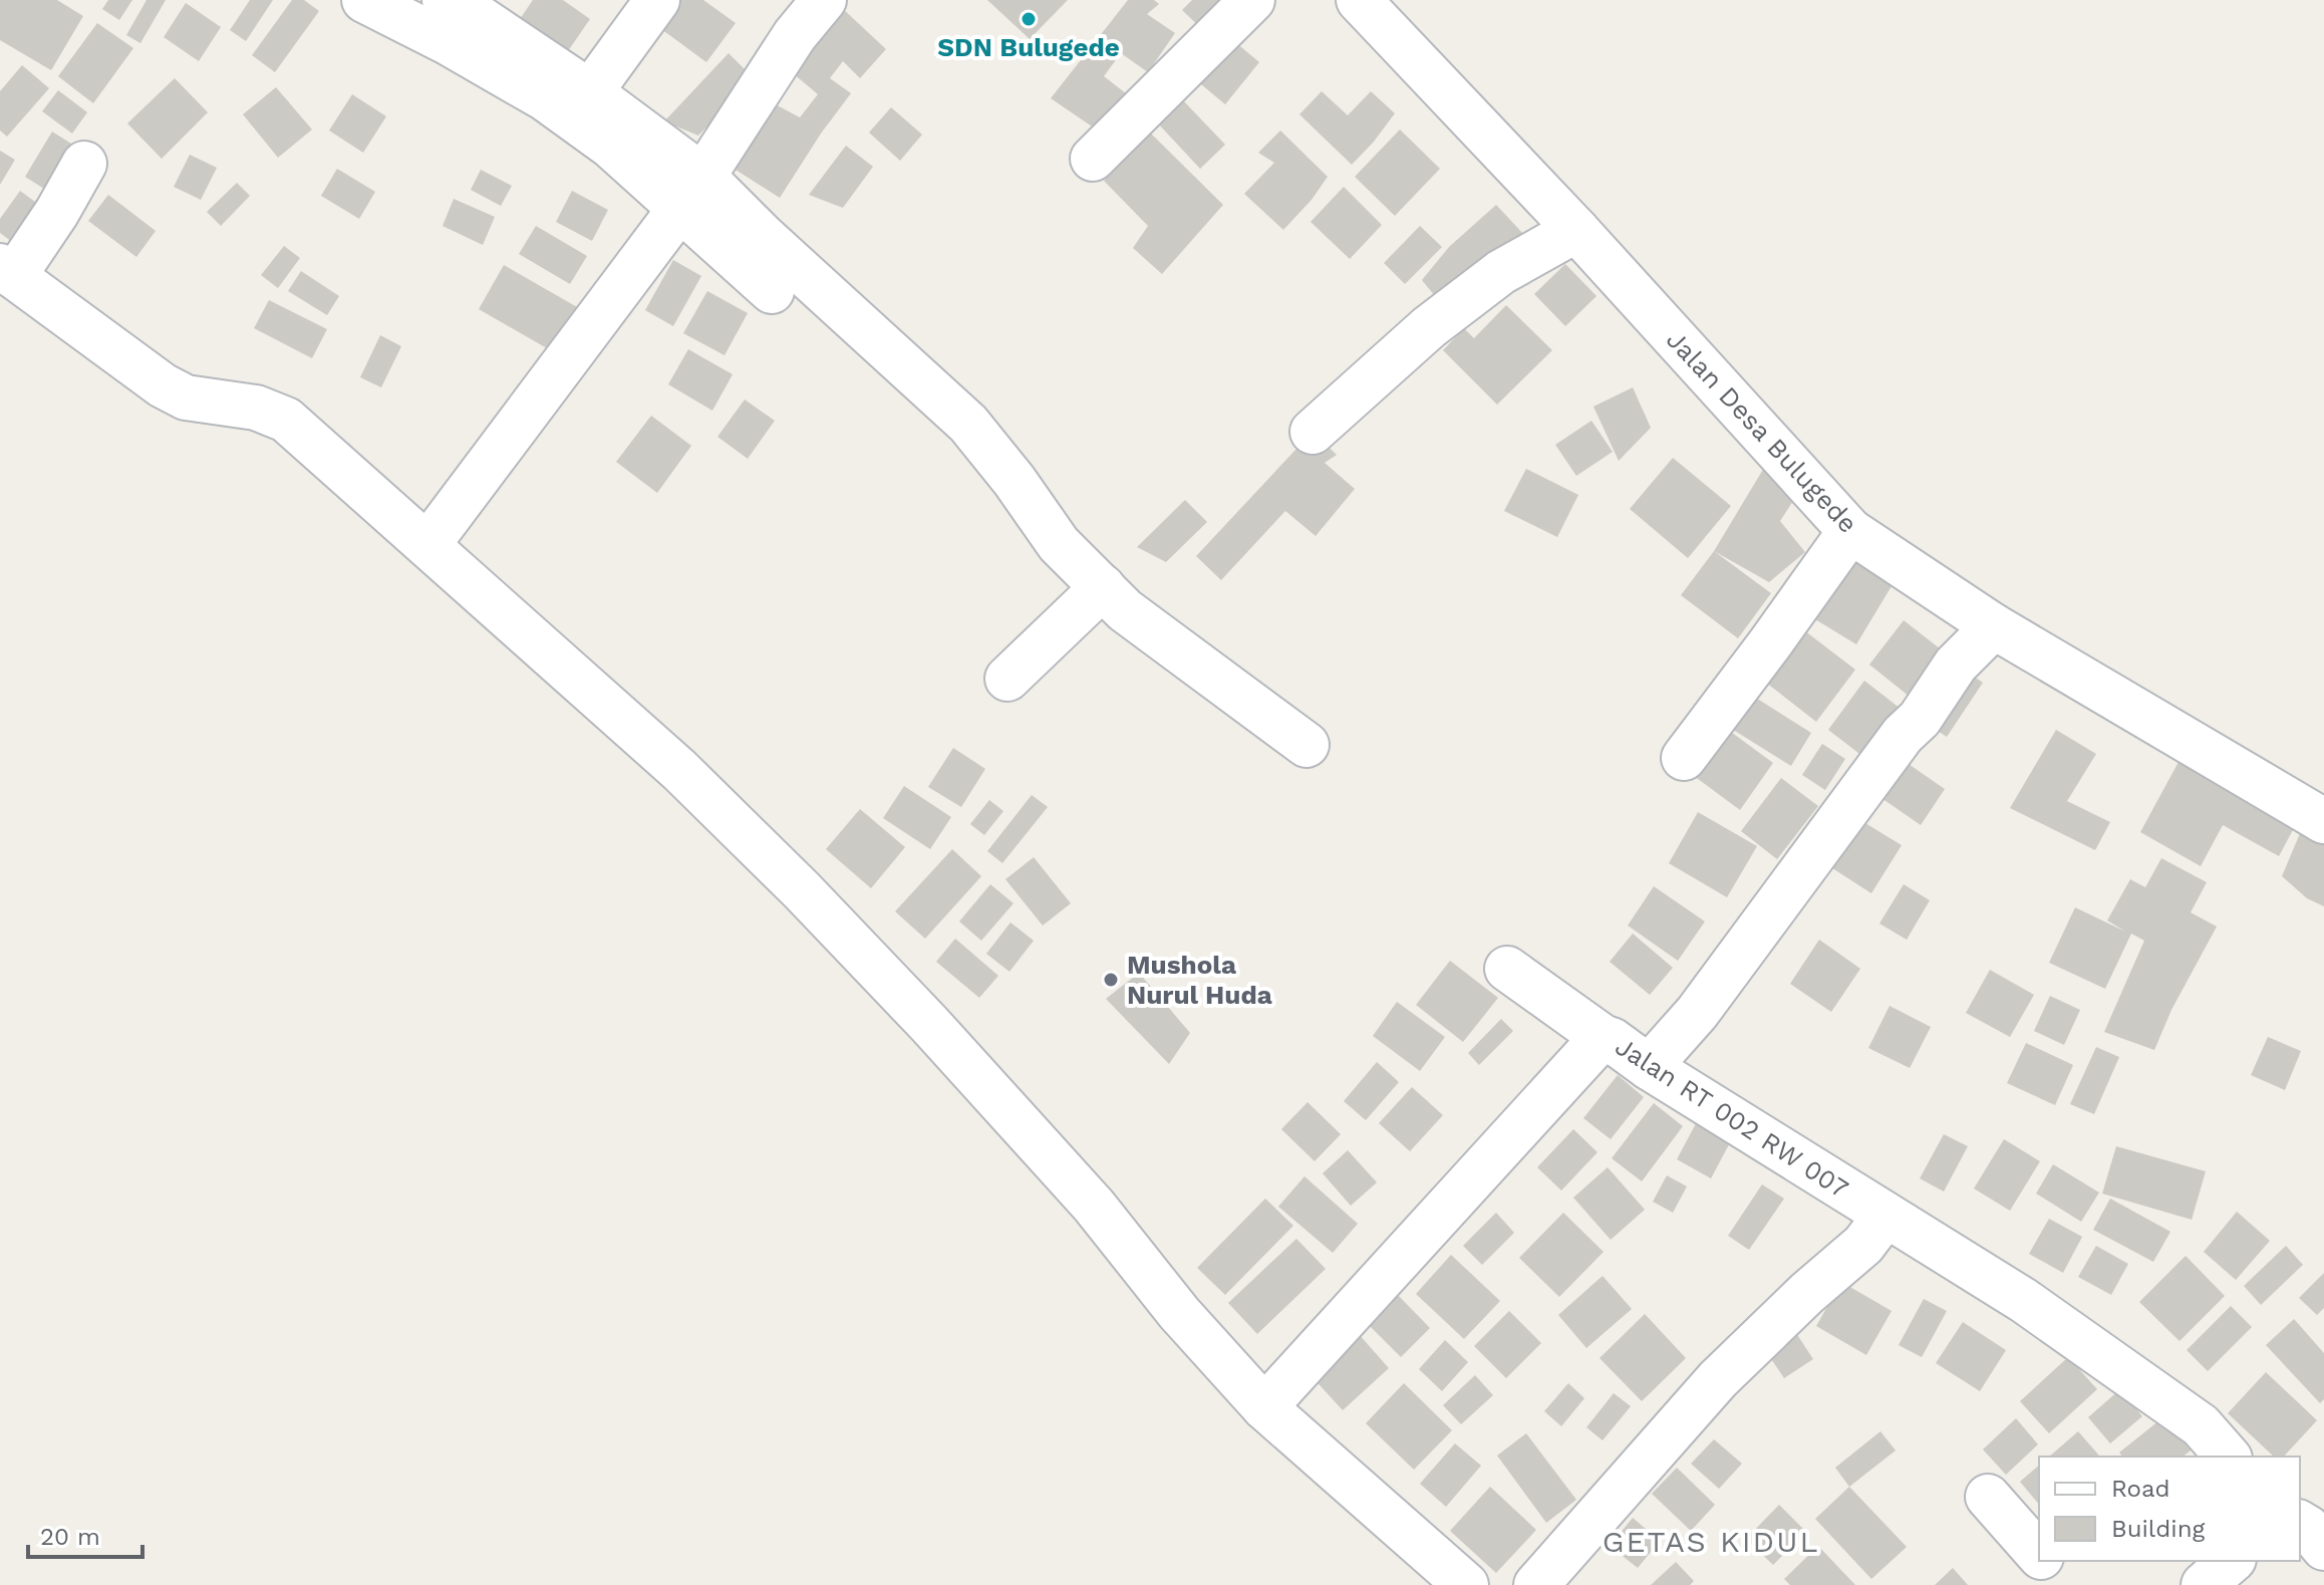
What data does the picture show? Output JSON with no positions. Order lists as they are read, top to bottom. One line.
{"streets":{"street":["Jalan Desa Bulugede","Jalan RT 002 RW 007"]},"districts":["GETAS KIDUL"],"places":["SDN Bulugede","Mushola Nurul Huda"],"legend":["Road","Building"],"scale_bar":"20 m"}
